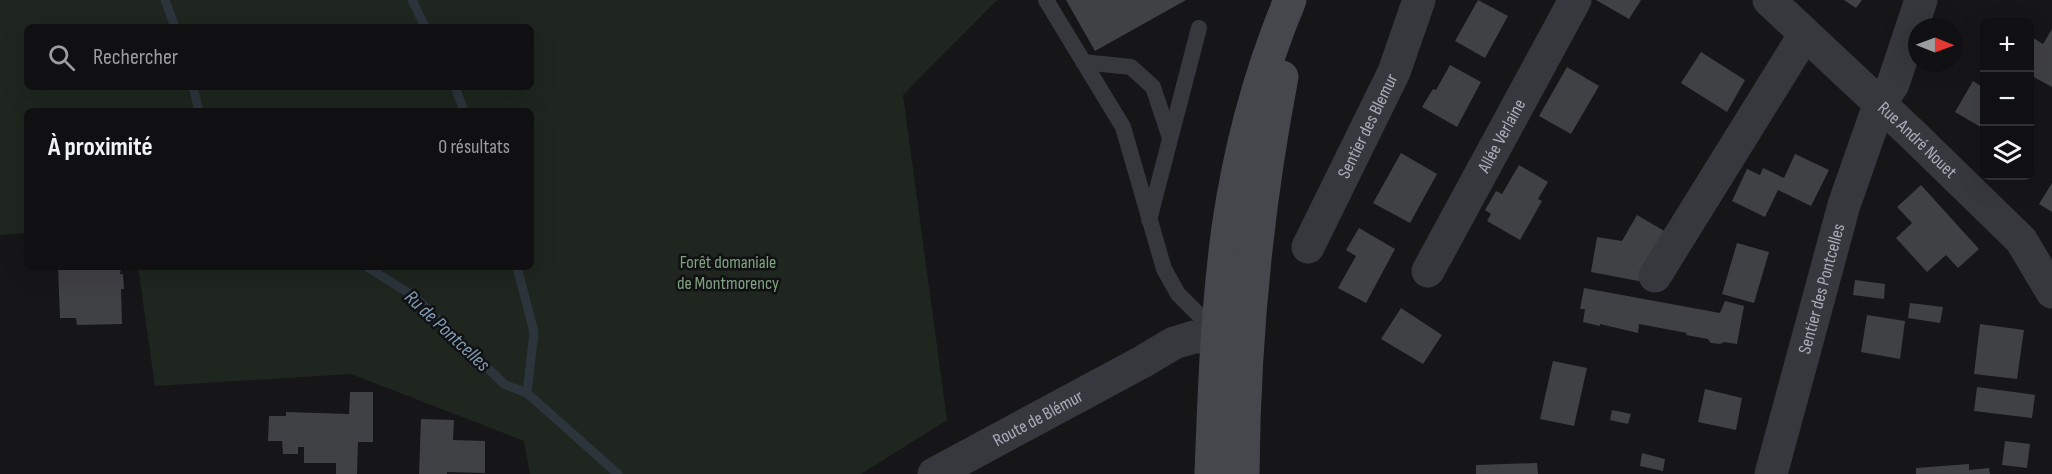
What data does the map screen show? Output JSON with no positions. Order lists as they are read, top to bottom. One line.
{"streets":{"street":["Sentier des Blemur","Allée Verlaine","Rue André Nouet","Sentier des Pontcelles","Route de Blémur"]},"crossings":[["Rue André Nouet","Sentier des Pontcelles"]],"water":["Ru de Pontcelles"],"parks":["Forêt domaniale de Montmorency"],"north":"right","page":{"map_buttons":["+","−"],"search":"Rechercher","heading":["À proximité","0 résultats"]}}
